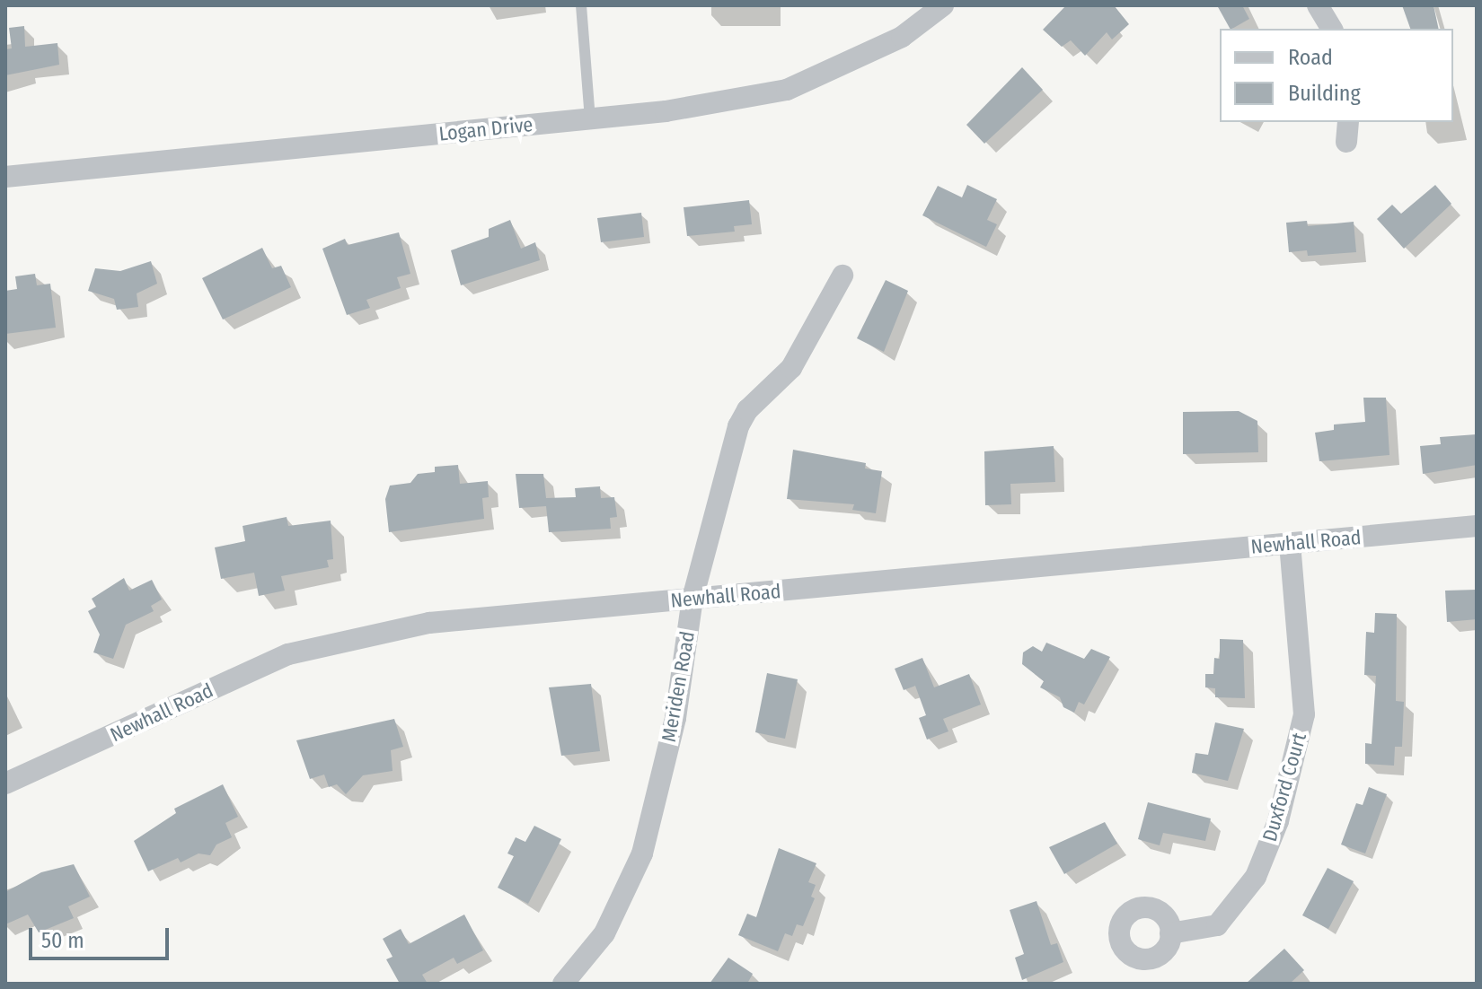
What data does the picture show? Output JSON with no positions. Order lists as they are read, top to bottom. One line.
{"streets":{"street":["Logan Drive","Newhall Road","Meriden Road","Duxford Court"]},"crossings":[["Newhall Road","Meriden Road"],["Newhall Road","Duxford Court"]],"legend":["Road","Building"],"scale_bar":"50 m"}
